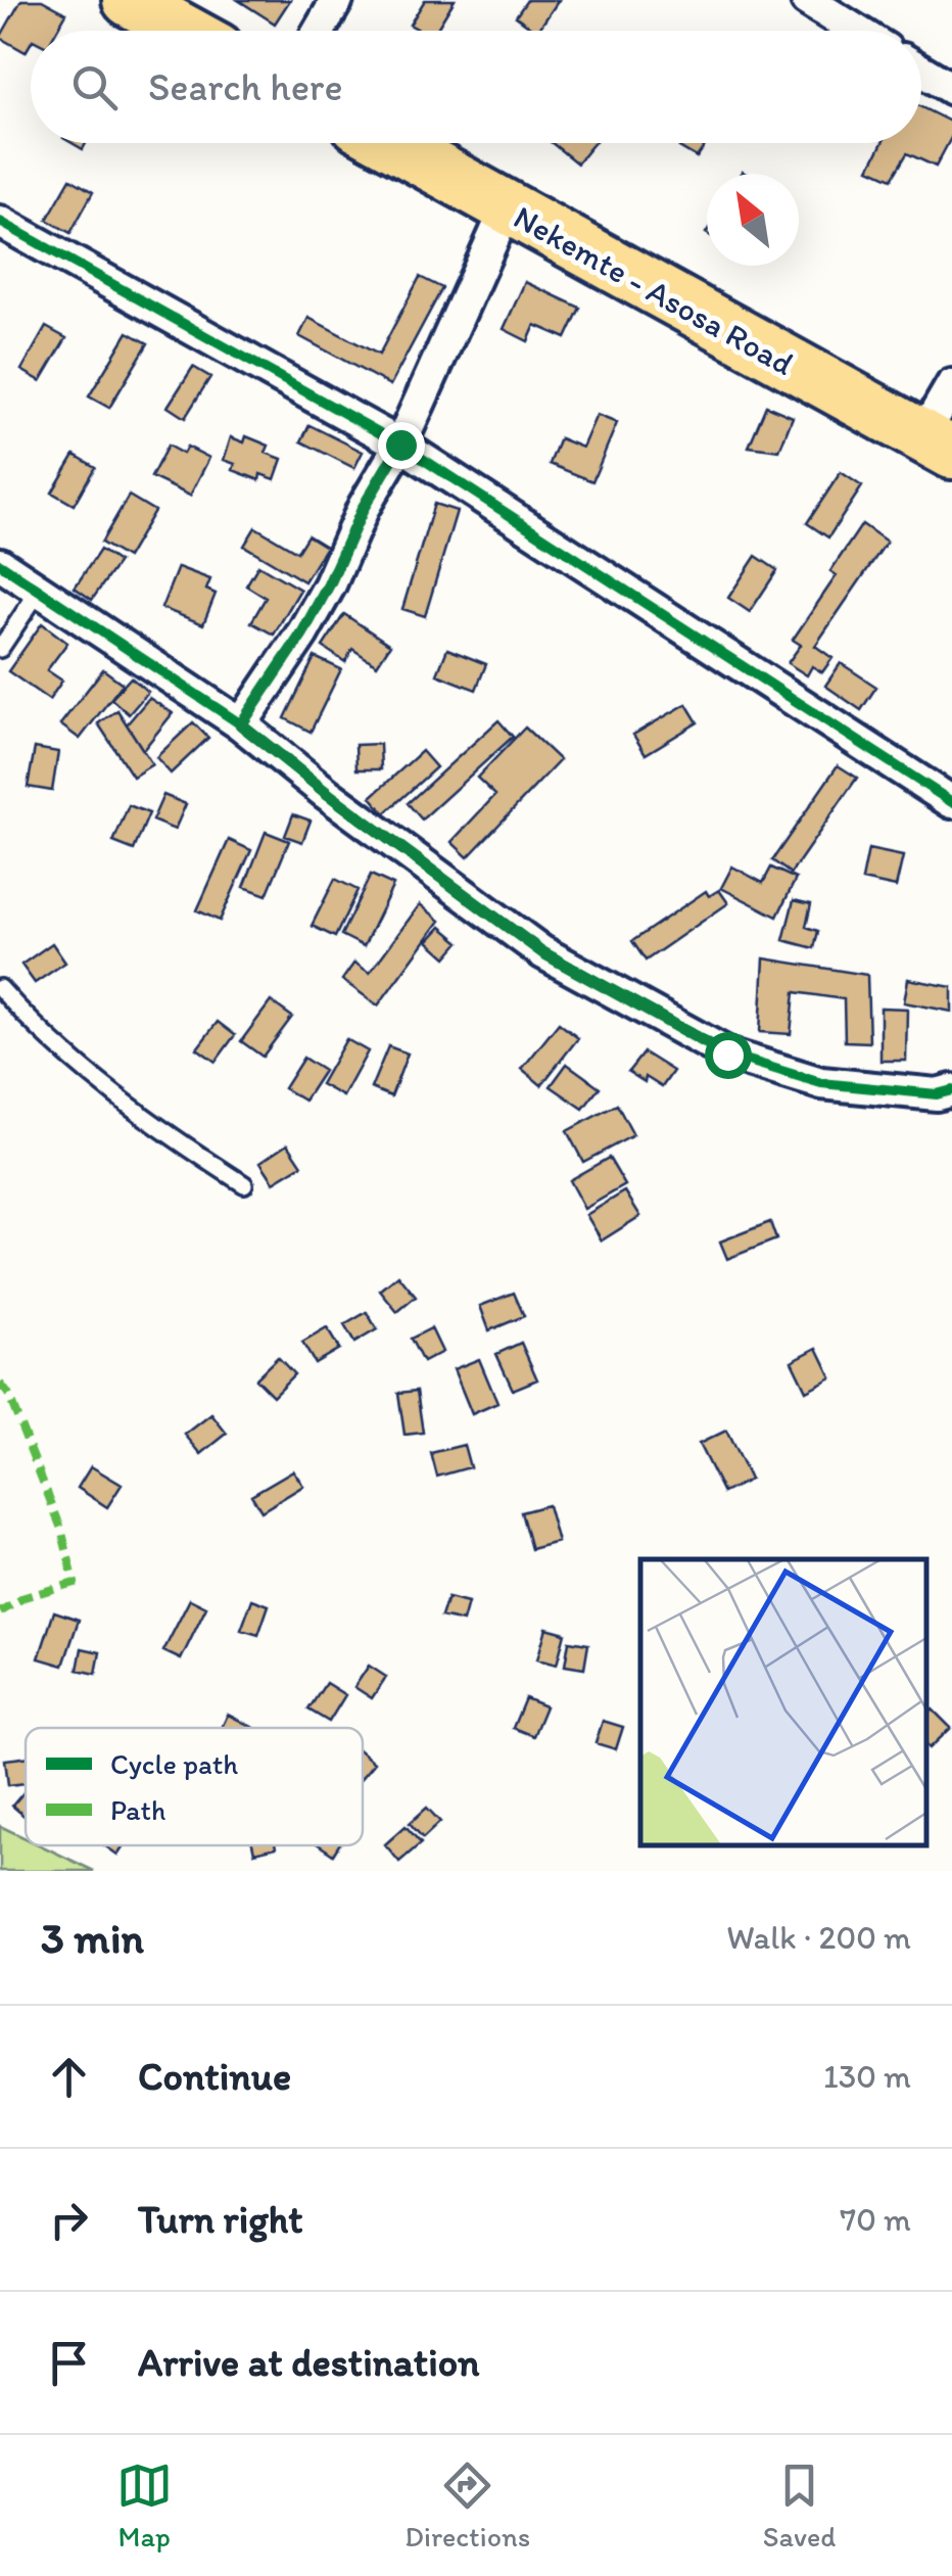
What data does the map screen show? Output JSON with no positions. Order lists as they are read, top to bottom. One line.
{"streets":{"highway":["Nekemte - Asosa Road"]},"legend":["Cycle path","Path"],"north":"top left","page":{"search":"Search here","heading":["3 min","Walk · 200 m"],"list":[["Continue","130 m"],["Turn right","70 m"],"Arrive at destination"],"nav":["Map","Directions","Saved"]}}
